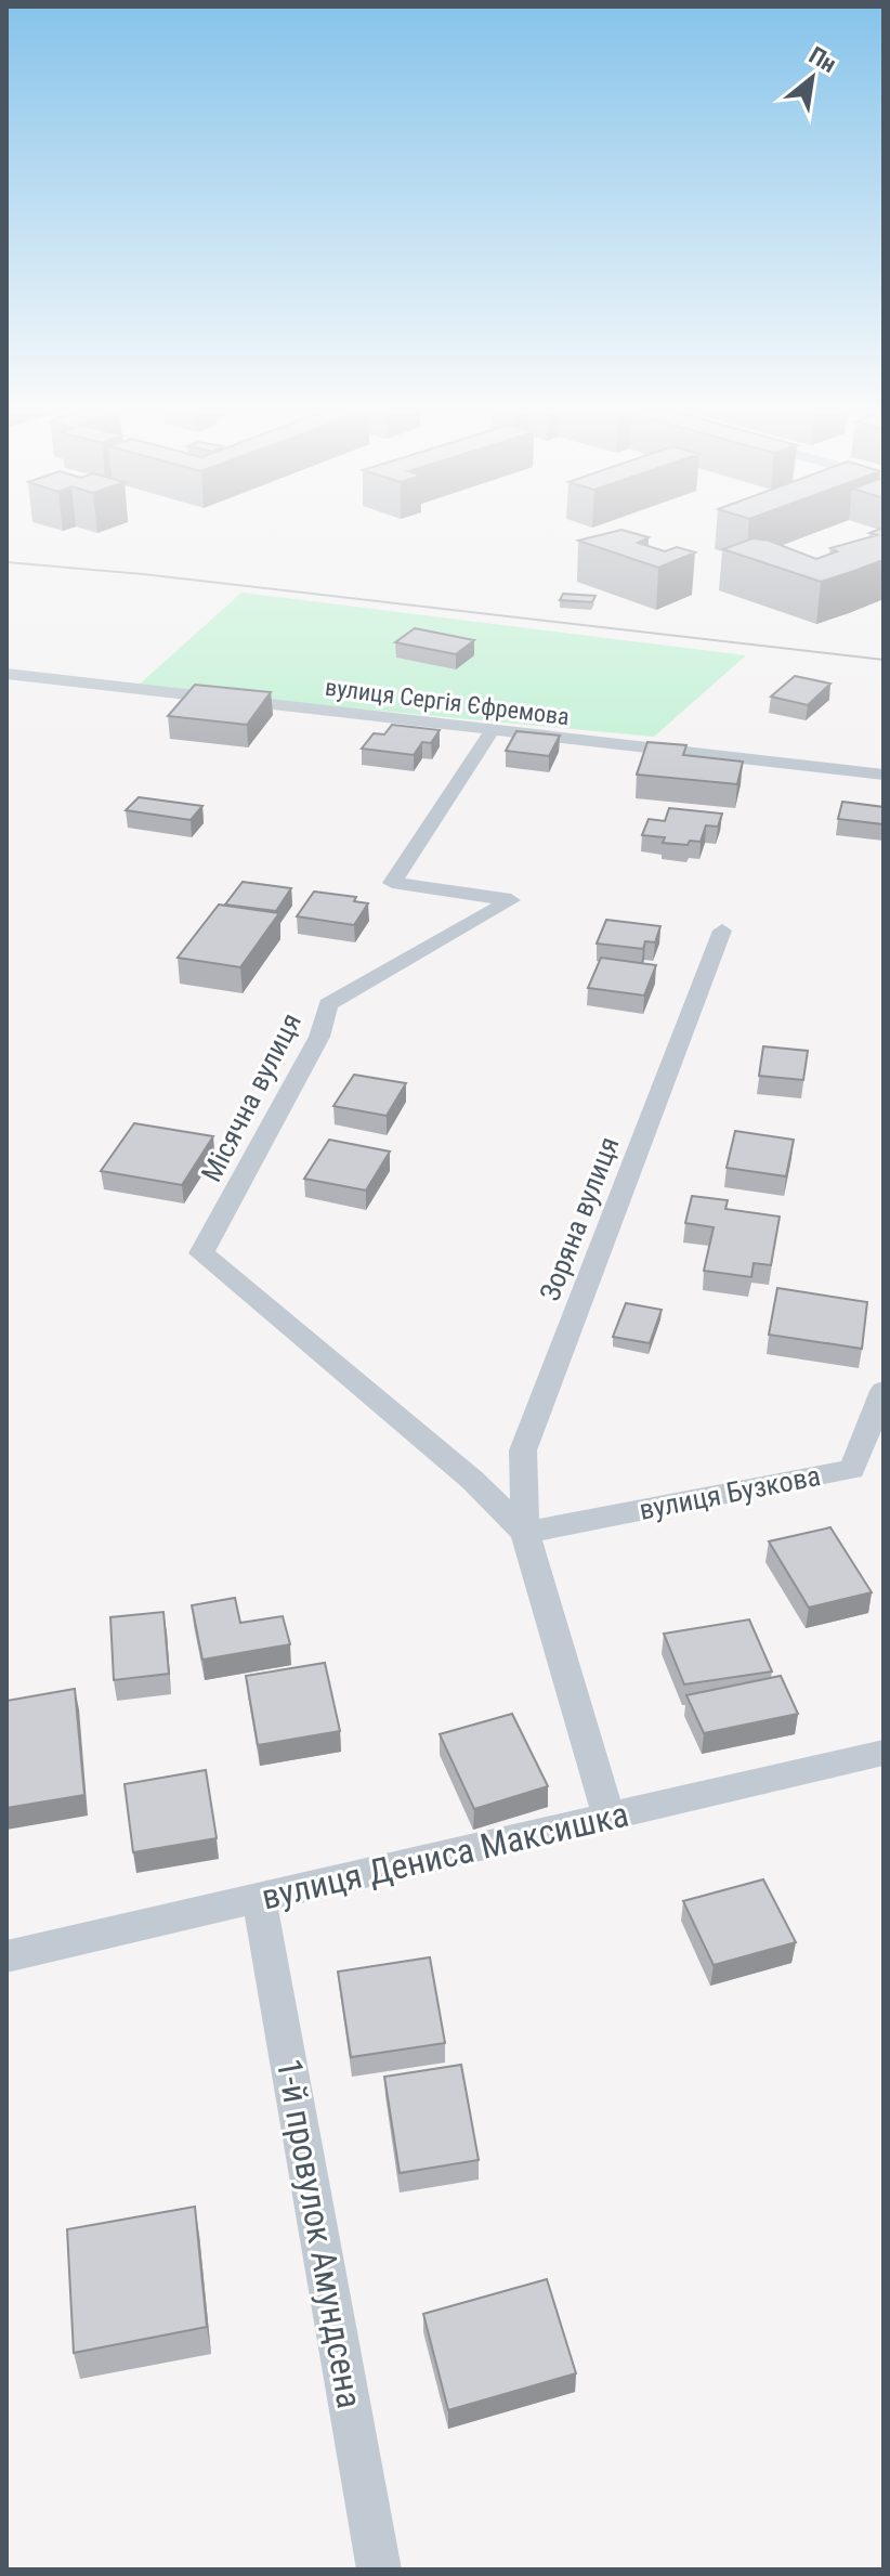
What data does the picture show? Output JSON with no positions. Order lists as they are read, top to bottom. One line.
{"streets":{"street":["вулиця Сергія Єфремова","Місячна вулиця","Зоряна вулиця","вулиця Бузкова","вулиця Дениса Максишка","1-й провулок Амундсена"]},"crossings":[["вулиця Сергія Єфремова","Місячна вулиця"],["Місячна вулиця","Зоряна вулиця"],["Місячна вулиця","вулиця Бузкова"],["Зоряна вулиця","вулиця Бузкова"],["вулиця Дениса Максишка","1-й провулок Амундсена"]],"north":"top right"}
